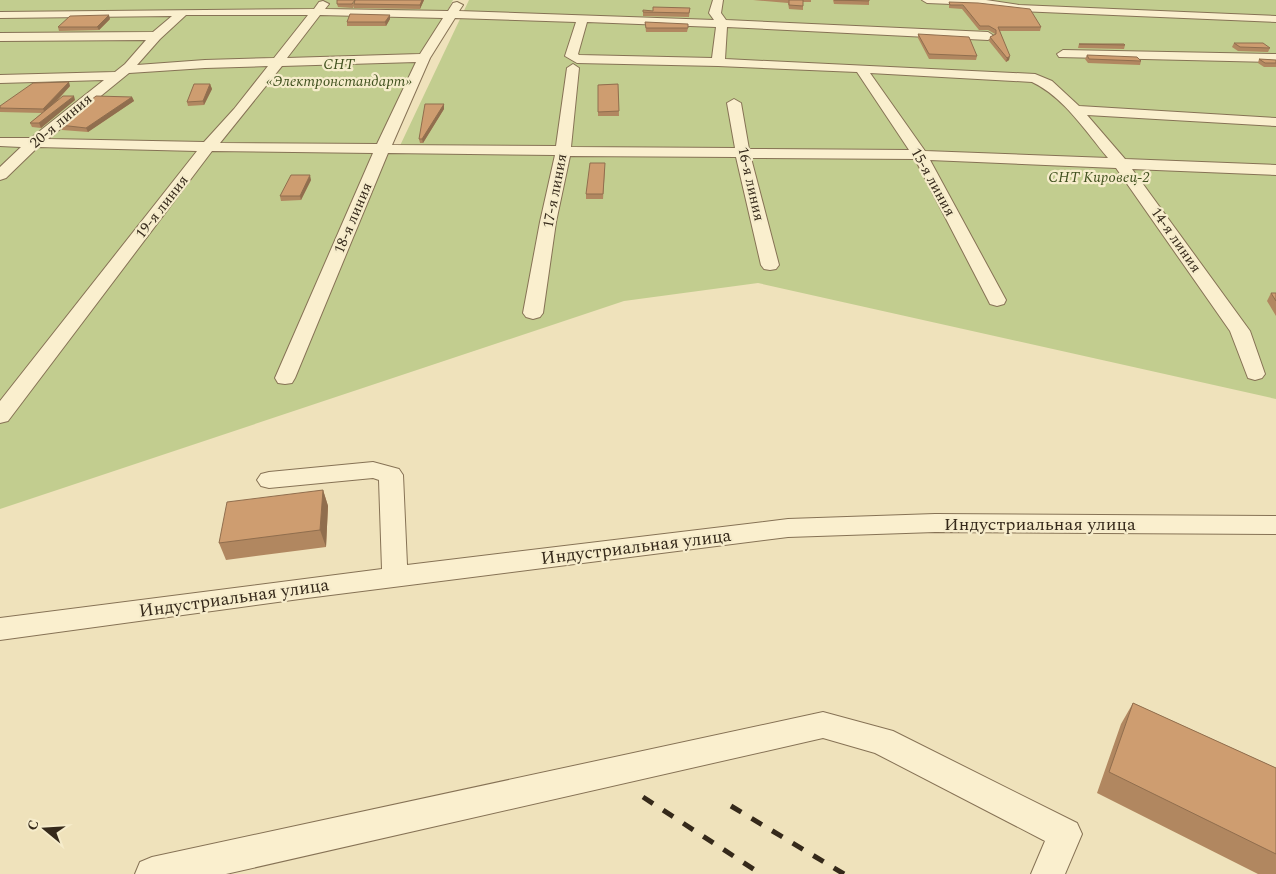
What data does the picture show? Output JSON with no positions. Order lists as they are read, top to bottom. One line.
{"streets":{"street":["20-я линия","15-я линия","16-я линия","17-я линия","19-я линия","18-я линия","14-я линия","Индустриальная улица"]},"crossings":[["15-я линия","14-я линия"]],"parks":["СНТ «Электронстандарт»","СНТ Кировец-2"],"north":"left"}
